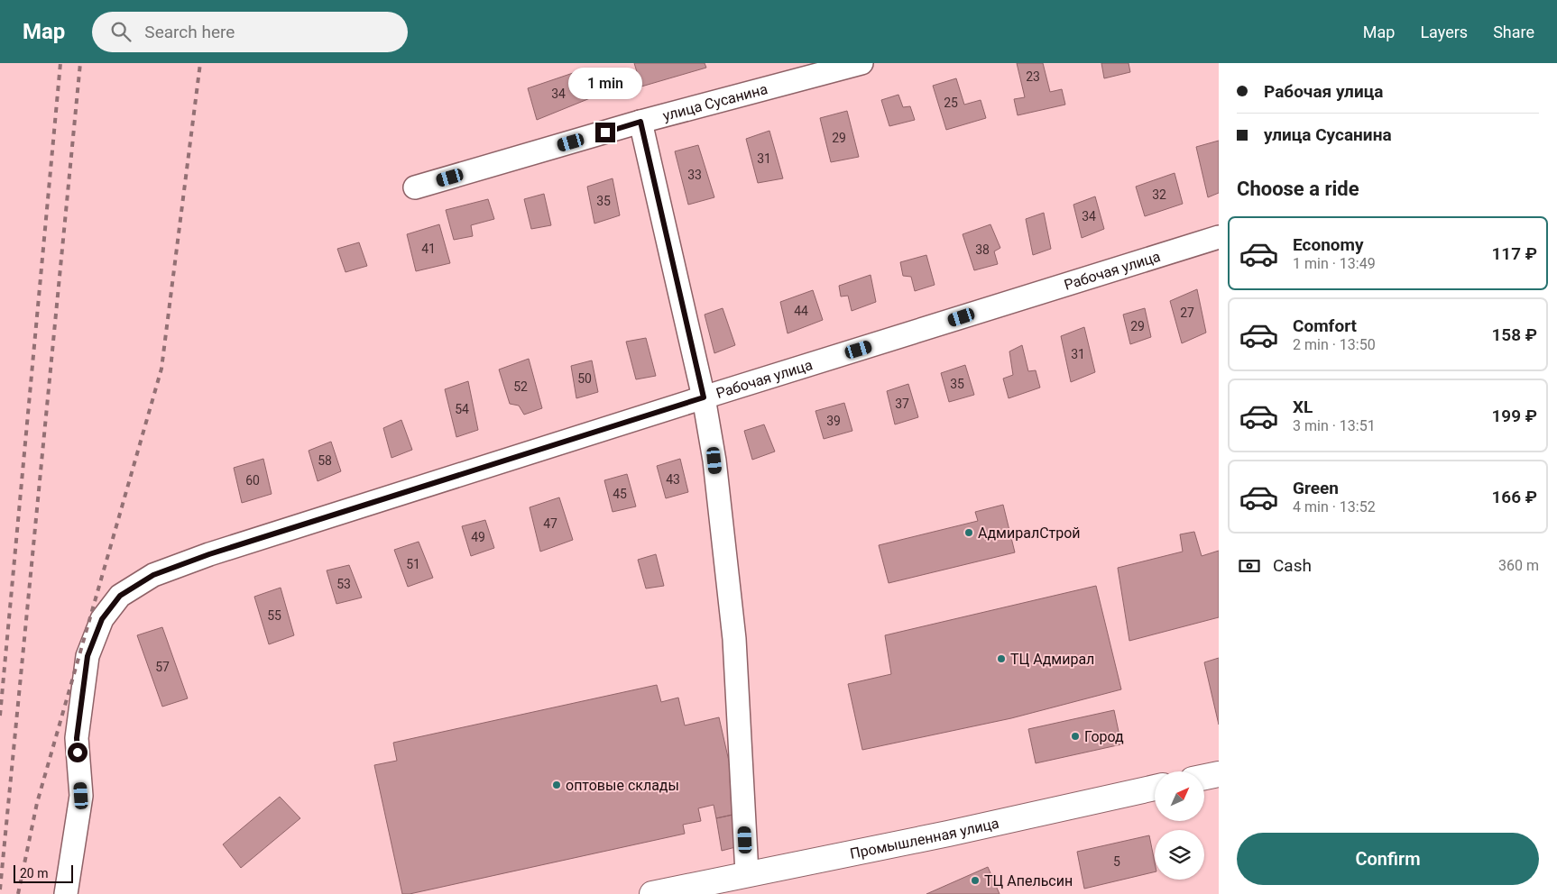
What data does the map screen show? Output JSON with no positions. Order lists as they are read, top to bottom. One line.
{"streets":{"street":["улица Сусанина","Рабочая улица","Промышленная улица"]},"places":["АдмиралСтрой","ТЦ Адмирал","Город","оптовые склады","ТЦ Апельсин"],"house_numbers":["23","34","25","29","31","33","32","35","34","41","38","44","27","29","31","50","35","52","37","54","39","58","43","60","45","47","49","51","53","55","57","5"],"scale_bar":"20 m","north":"top right","page":{"header":"Map","search":"Search here","nav":["Map","Layers","Share"],"banner":["Рабочая улица","улица Сусанина"],"bubble":"1 min","heading":"Choose a ride","list":[{"name":"Economy","note":"1 min · 13:49","value":"117 ₽"},{"name":"Comfort","note":"2 min · 13:50","value":"158 ₽"},{"name":"XL","note":"3 min · 13:51","value":"199 ₽"},{"name":"Green","note":"4 min · 13:52","value":"166 ₽"}],"pay":["Cash","360 m"],"buttons":"Confirm","scale":"20 m"}}
